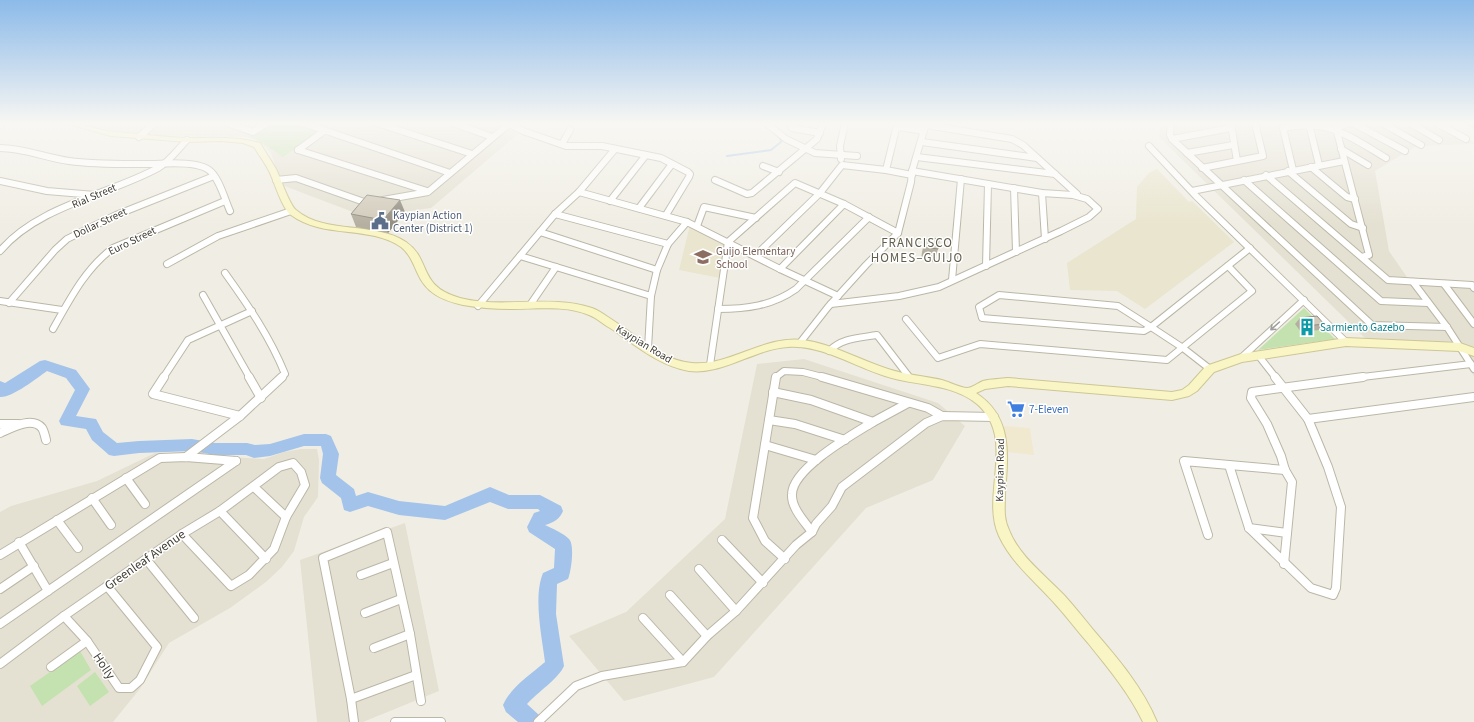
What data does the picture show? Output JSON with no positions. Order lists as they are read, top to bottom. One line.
{"streets":{"main road":["Kaypian Road"],"street":["Rial Street","Dollar Street","Euro Street","Greenleaf Avenue","Holly"]},"crossings":[["Greenleaf Avenue","Holly"]],"districts":["FRANCISCO HOMES–GUIJO"],"places":{"public building":["Kaypian Action Center (District 1)"],"school or university":["Guijo Elementary School"],"building":["Sarmiento Gazebo"],"supermarket":["7-Eleven"]}}
